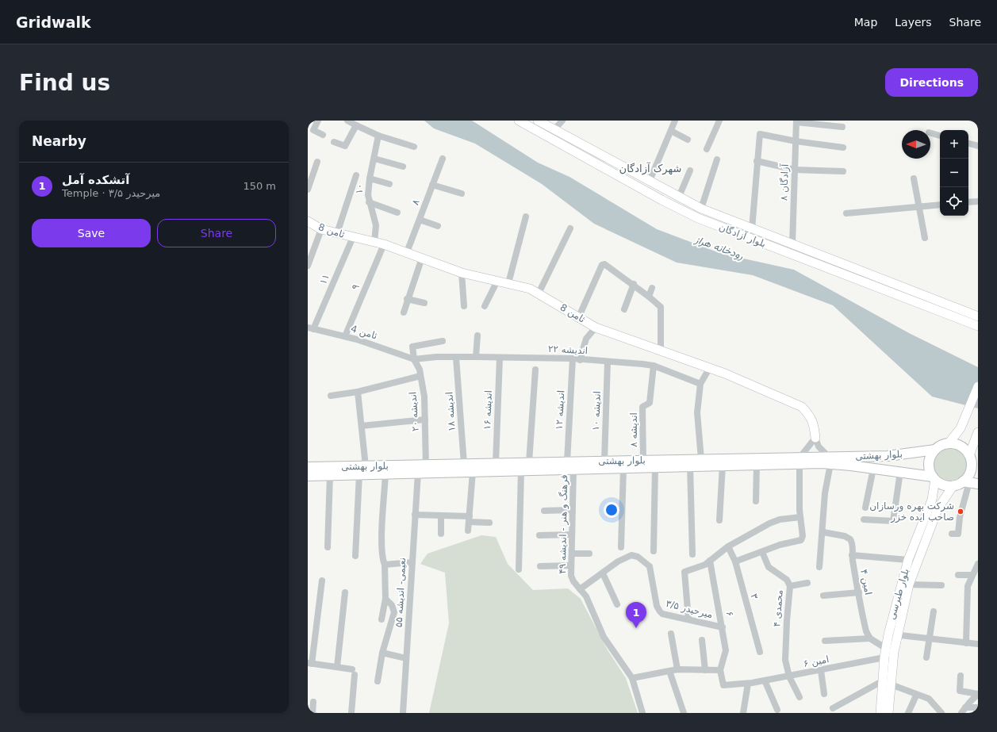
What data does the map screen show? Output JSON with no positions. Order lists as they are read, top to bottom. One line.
{"streets":{"main road":["ثامن 8","بلوار آزادگان","بلوار بهشتی","بلوار طبرسی"],"street":["آزادگان ۸","۱۰","۸","۱۱","۹","ثامن 4","اندیشه ۲۲","اندیشه ۱۶","اندیشه ۱۲","اندیشه ۱۰","اندیشه ۲۰","اندیشه ۱۸","اندیشه ۸","فرهنگ و هنر - اندیشه ۴۹","امین ۴","نعیمی- اندیشه ۵۵","۳","محمدی ۴","میرحیدر ۳/۵","۶","امین ۶"]},"crossings":[["آزادگان ۸","بلوار آزادگان"],["۱۰","ثامن 8"],["۸","ثامن 8"],["ثامن 8","۱۱"],["ثامن 8","۹"],["ثامن 8","اندیشه ۱۲"],["۱۱","ثامن 4"],["۹","ثامن 4"],["ثامن 4","اندیشه ۲۲"],["ثامن 4","اندیشه ۲۰"],["اندیشه ۲۲","اندیشه ۱۶"],["اندیشه ۲۲","اندیشه ۱۲"],["اندیشه ۲۲","اندیشه ۱۰"],["اندیشه ۲۲","اندیشه ۲۰"],["اندیشه ۲۲","اندیشه ۱۸"],["اندیشه ۲۲","اندیشه ۸"],["اندیشه ۱۶","بلوار بهشتی"],["اندیشه ۱۲","بلوار بهشتی"],["اندیشه ۱۰","بلوار بهشتی"],["اندیشه ۲۰","بلوار بهشتی"],["اندیشه ۱۸","بلوار بهشتی"],["اندیشه ۸","بلوار بهشتی"],["بلوار بهشتی","فرهنگ و هنر - اندیشه ۴۹"],["بلوار بهشتی","نعیمی- اندیشه ۵۵"],["بلوار بهشتی","بلوار طبرسی"],["بلوار طبرسی","امین ۶"],["محمدی ۴","امین ۶"],["میرحیدر ۳/۵","۶"],["۶","امین ۶"]],"districts":["شهرک آزادگان"],"water":["رودخانه هراز"],"places":["شرکت بهره ورسازان صاحب ایده خزر"],"north":"left","page":{"header":"Gridwalk","nav":["Map","Layers","Share"],"buttons":["Directions",["Save","Share"]],"title":"Find us","heading":"Nearby","map_buttons":["+","−"],"list":[{"mark":"1","name":"آتشکده آمل","note":"Temple · میرحیدر ۳/۵","value":"150 m"}],"pins":"1"}}
